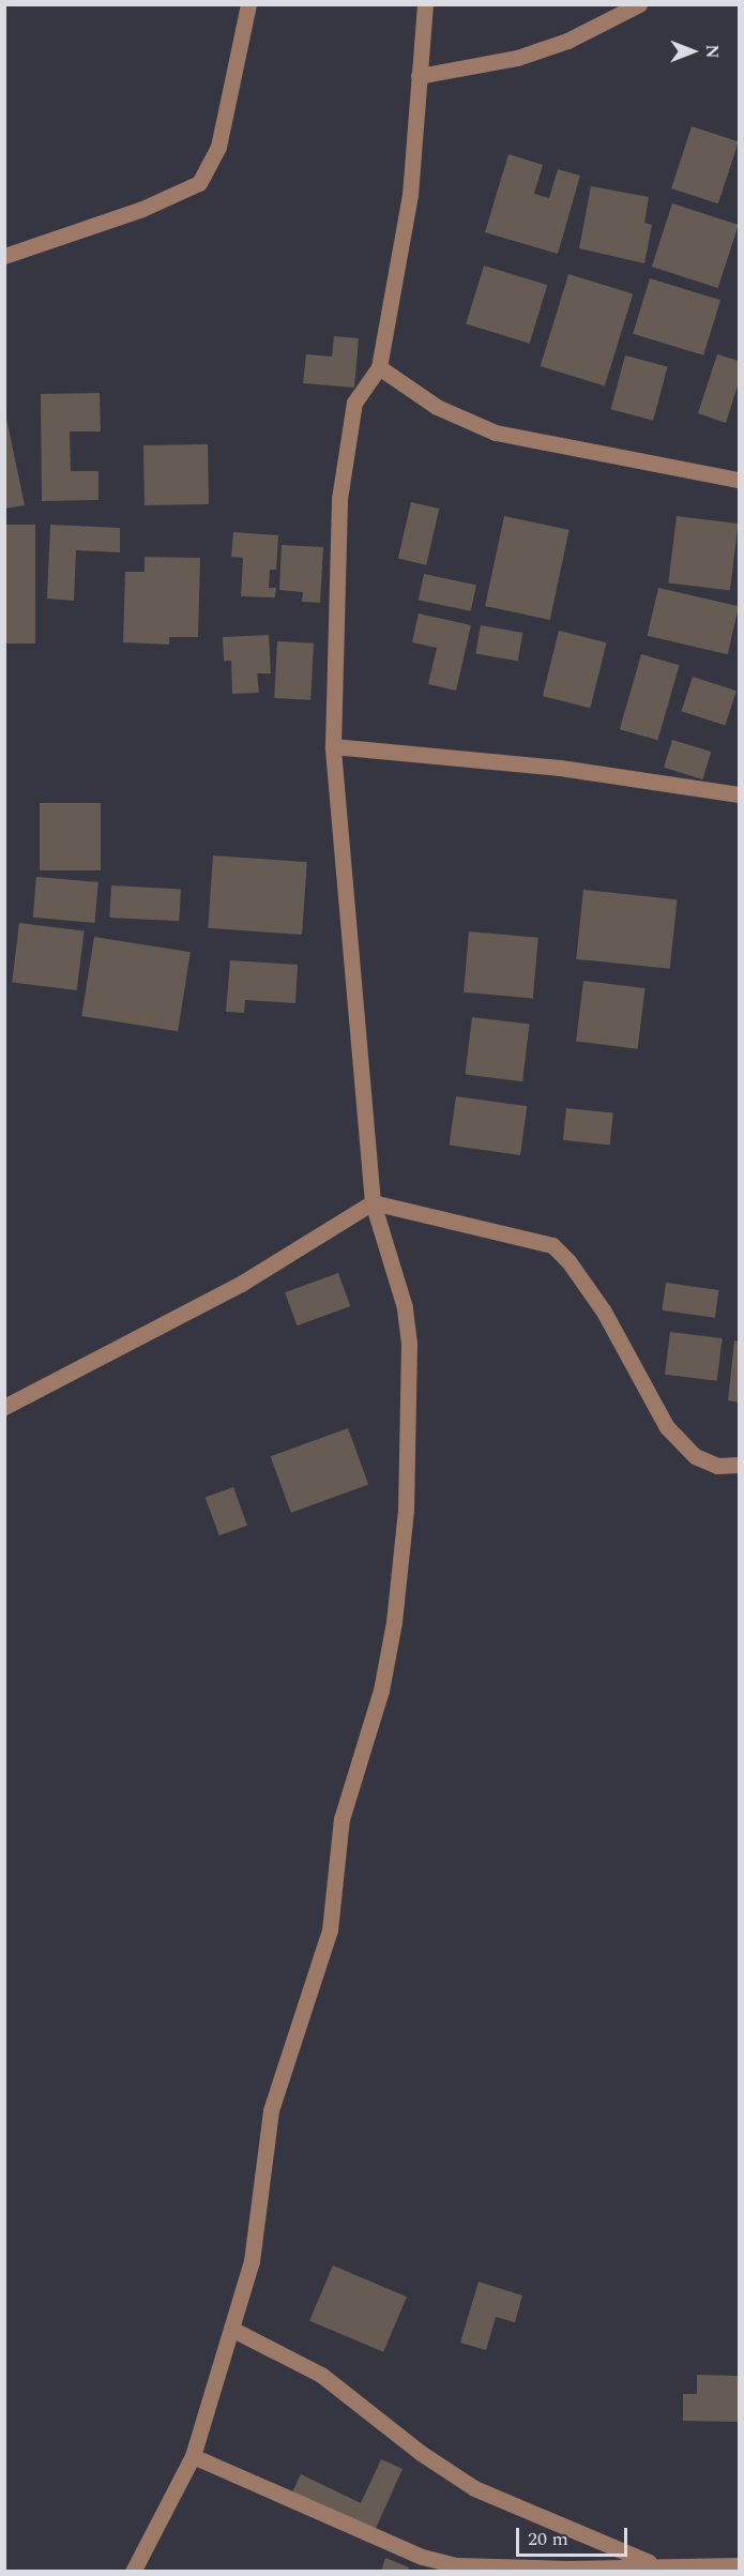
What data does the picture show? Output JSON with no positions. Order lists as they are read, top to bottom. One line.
{"scale_bar":"20 m","north":"right"}
